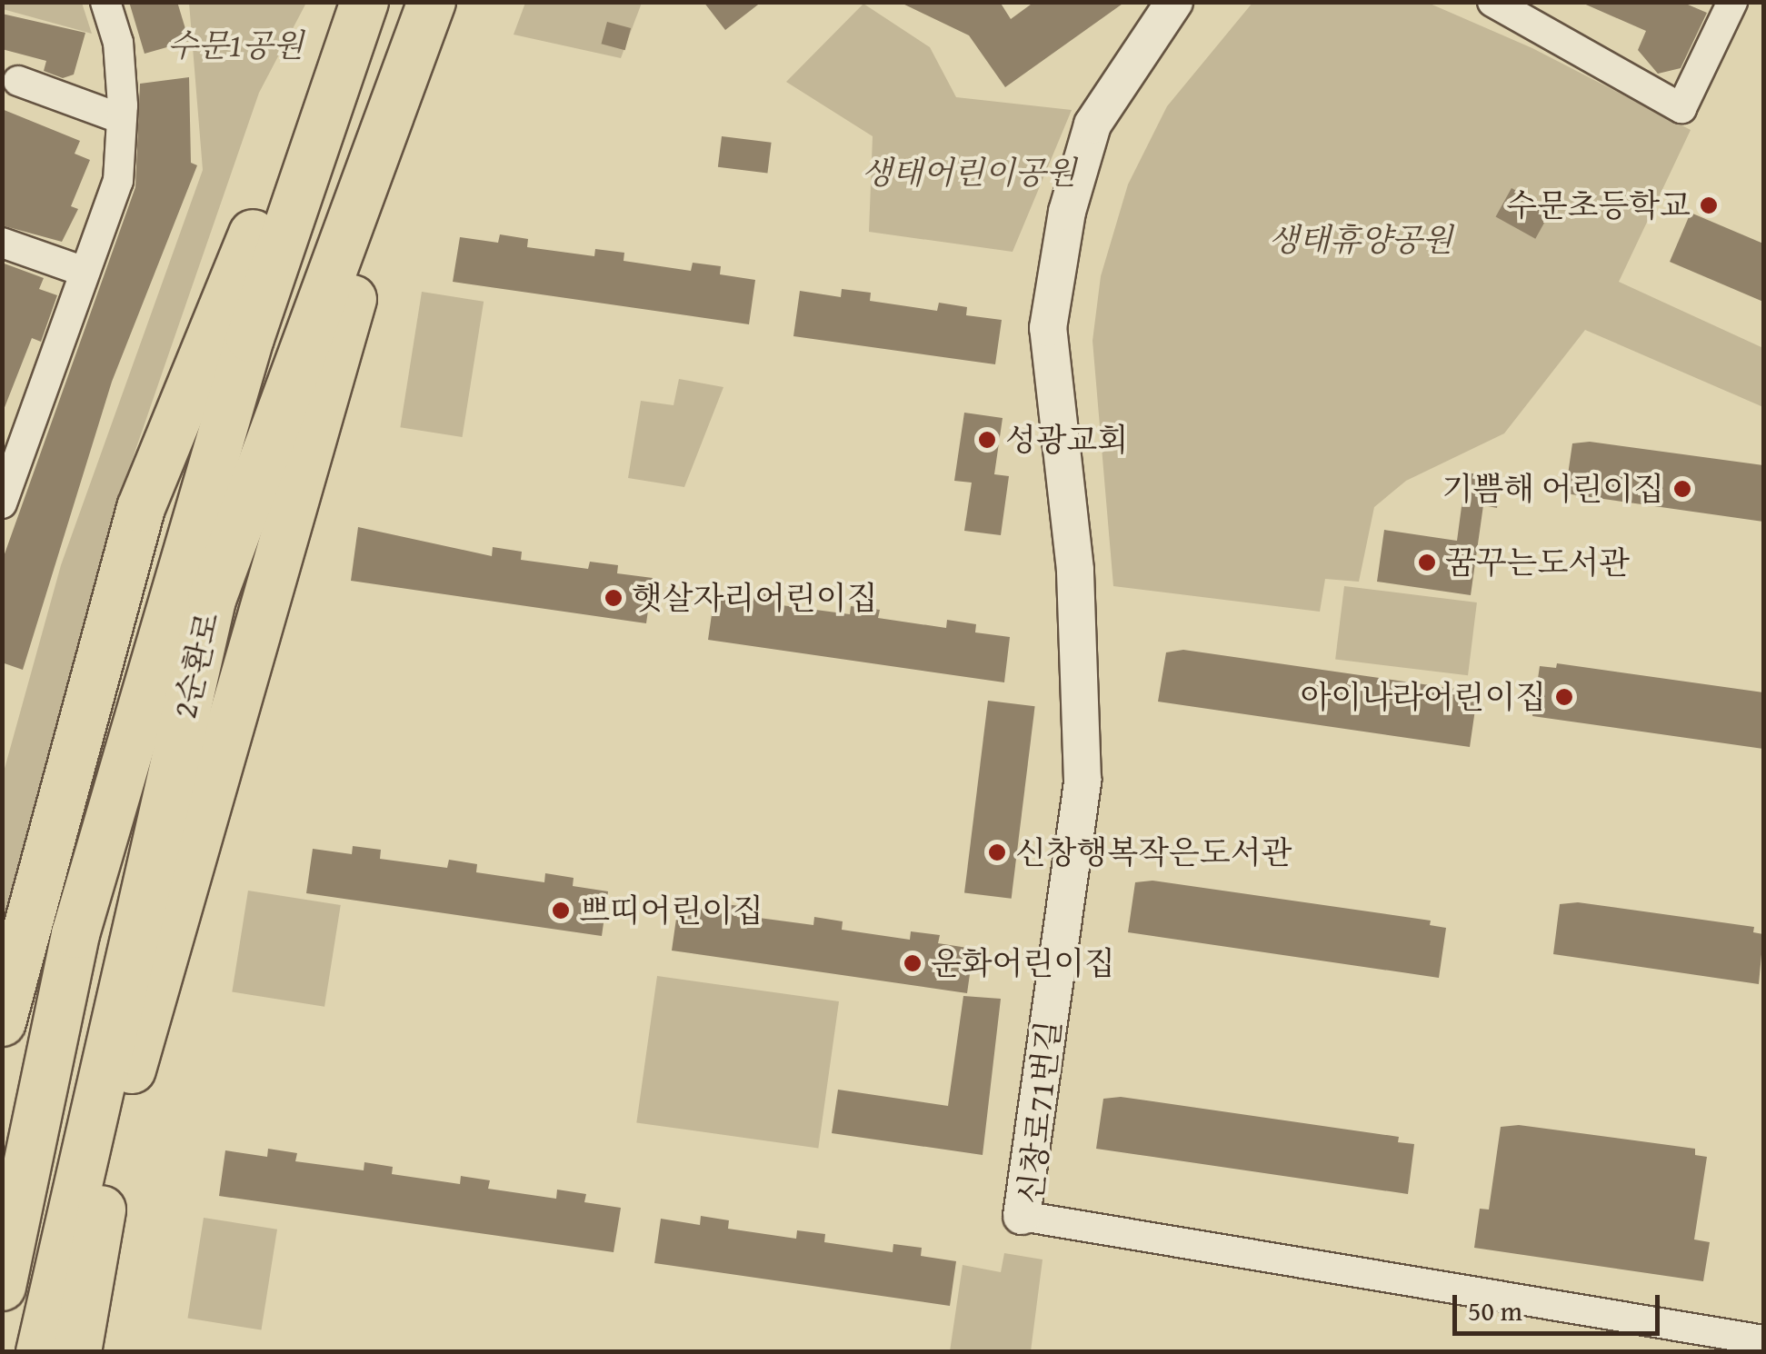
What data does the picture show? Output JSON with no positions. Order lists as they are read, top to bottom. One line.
{"streets":{"highway":["2순환로"],"street":["신창로71번길"]},"parks":["수문1공원","생태어린이공원","생태휴양공원"],"places":["수문초등학교","성광교회","기쁨해 어린이집","꿈꾸는도서관","햇살자리어린이집","아이나라어린이집","신창행복작은도서관","쁘띠어린이집","운화어린이집"],"scale_bar":"50 m"}
